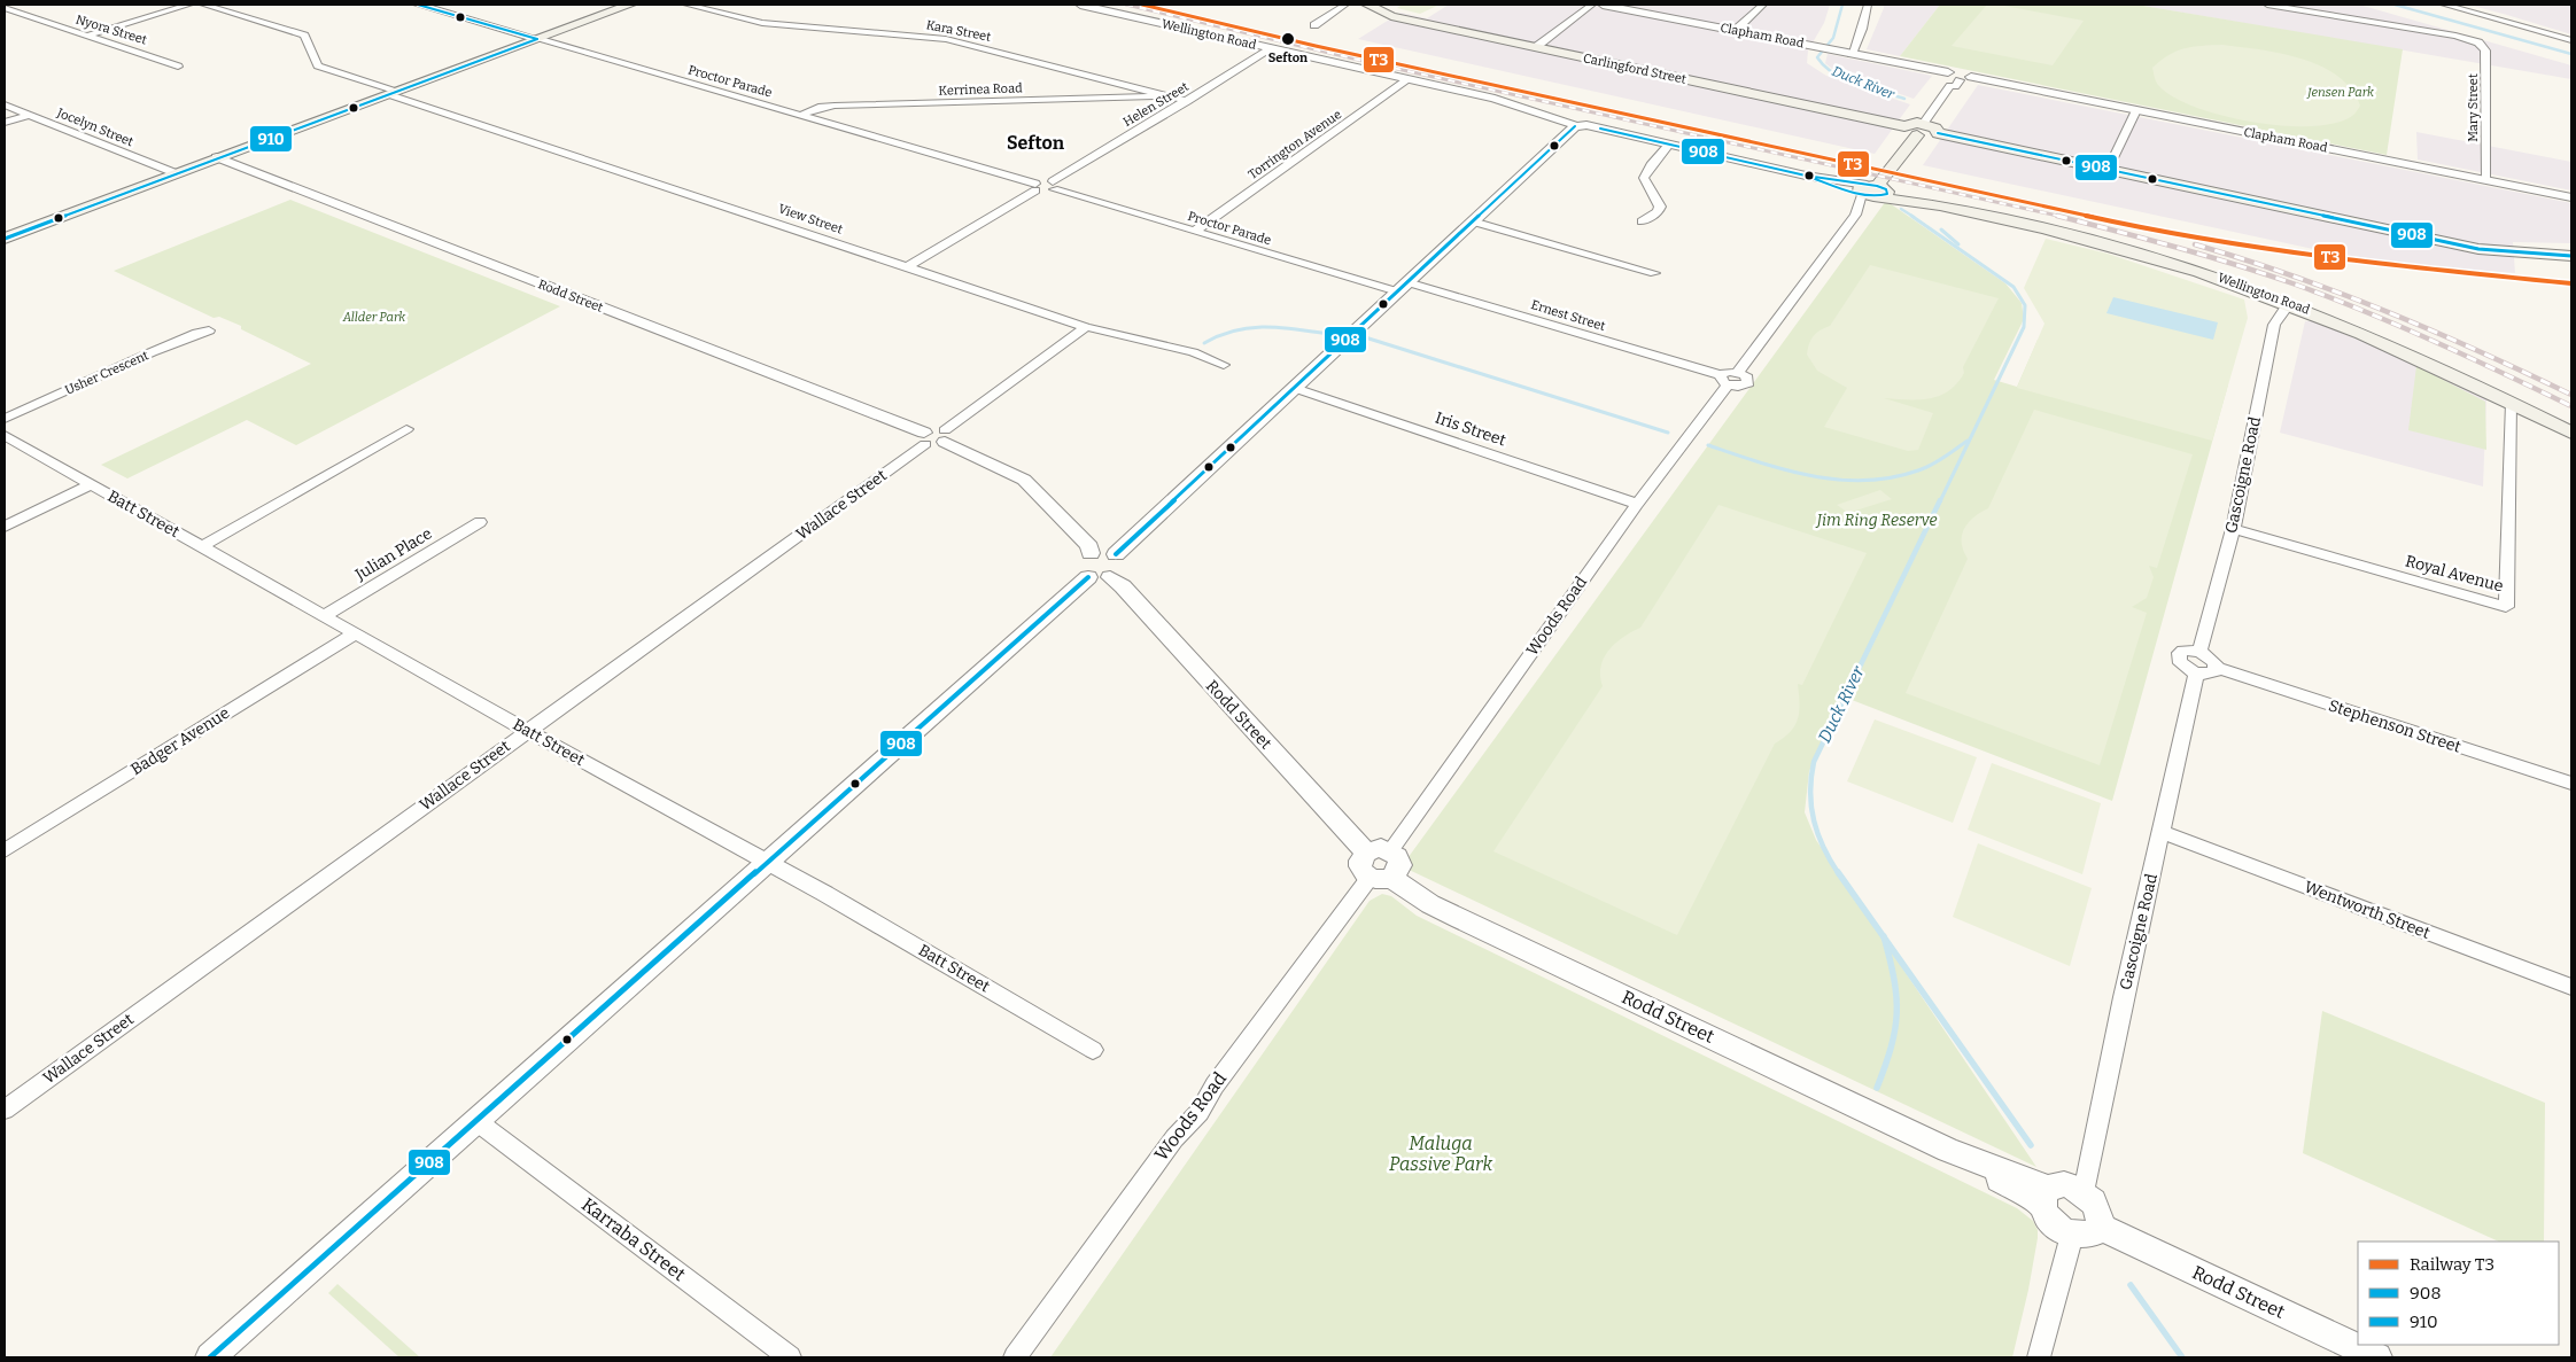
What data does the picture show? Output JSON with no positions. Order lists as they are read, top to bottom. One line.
{"streets":{"main road":["Wellington Road","Carlingford Street"],"street":["Nyora Street","Kara Street","Clapham Road","Proctor Parade","Kerrinea Road","Helen Street","Mary Street","Jocelyn Street","Torrington Avenue","View Street","Rodd Street","Ernest Street","Usher Crescent","Iris Street","Gascoigne Road","Wallace Street","Batt Street","Julian Place","Royal Avenue","Woods Road","Stephenson Street","Badger Avenue","Wentworth Street","Karraba Street"]},"crossings":[["Kara Street","Kerrinea Road"],["Kara Street","Helen Street"],["Wellington Road","Helen Street"],["Wellington Road","Torrington Avenue"],["Wellington Road","Gascoigne Road"],["Wellington Road","Royal Avenue"],["Clapham Road","Mary Street"],["Proctor Parade","Kerrinea Road"],["Proctor Parade","Helen Street"],["Proctor Parade","Torrington Avenue"],["Proctor Parade","Ernest Street"],["Rodd Street","Gascoigne Road"],["Rodd Street","Wallace Street"],["Rodd Street","Woods Road"],["Ernest Street","Woods Road"],["Iris Street","Woods Road"],["Gascoigne Road","Royal Avenue"],["Gascoigne Road","Wentworth Street"],["Wallace Street","Batt Street"],["Batt Street","Julian Place"],["Batt Street","Badger Avenue"]],"districts":["Sefton"],"water":["Duck River"],"parks":["Jensen Park","Allder Park","Jim Ring Reserve","Maluga Passive Park"],"places":["Sefton"],"lines":["rail line T3","transit line 910","transit line 908"],"legend":["Railway T3","908","910"]}
